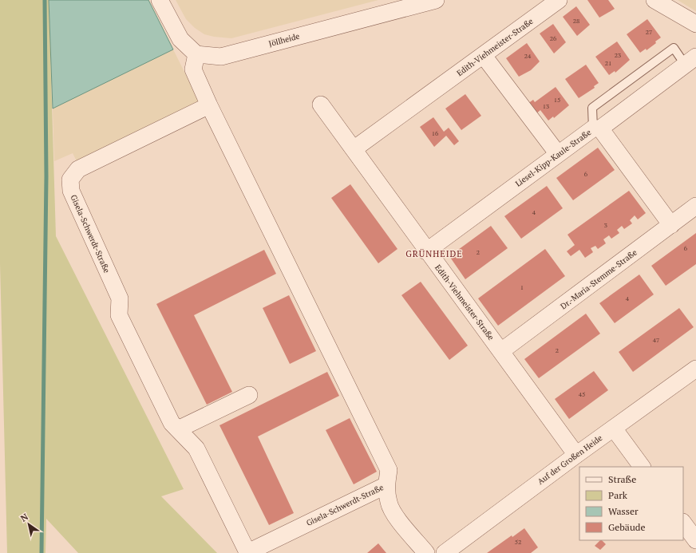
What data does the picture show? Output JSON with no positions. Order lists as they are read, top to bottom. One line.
{"streets":{"street":["Jöllheide","Edith-Viehmeister-Straße","Liesel-Kipp-Kaule-Straße","Gisela-Schwerdt-Straße","Dr.-Maria-Stemme-Straße","Auf der Großen Heide"]},"crossings":[["Edith-Viehmeister-Straße","Liesel-Kipp-Kaule-Straße"],["Edith-Viehmeister-Straße","Dr.-Maria-Stemme-Straße"],["Edith-Viehmeister-Straße","Auf der Großen Heide"]],"districts":["GRÜNHEIDE"],"house_numbers":["28","27","26","23","24","21","15","13","16","6","4","3","6","2","1","4","47","2","45","52"],"legend":["Straße","Park","Wasser","Gebäude"],"north":"top left"}
